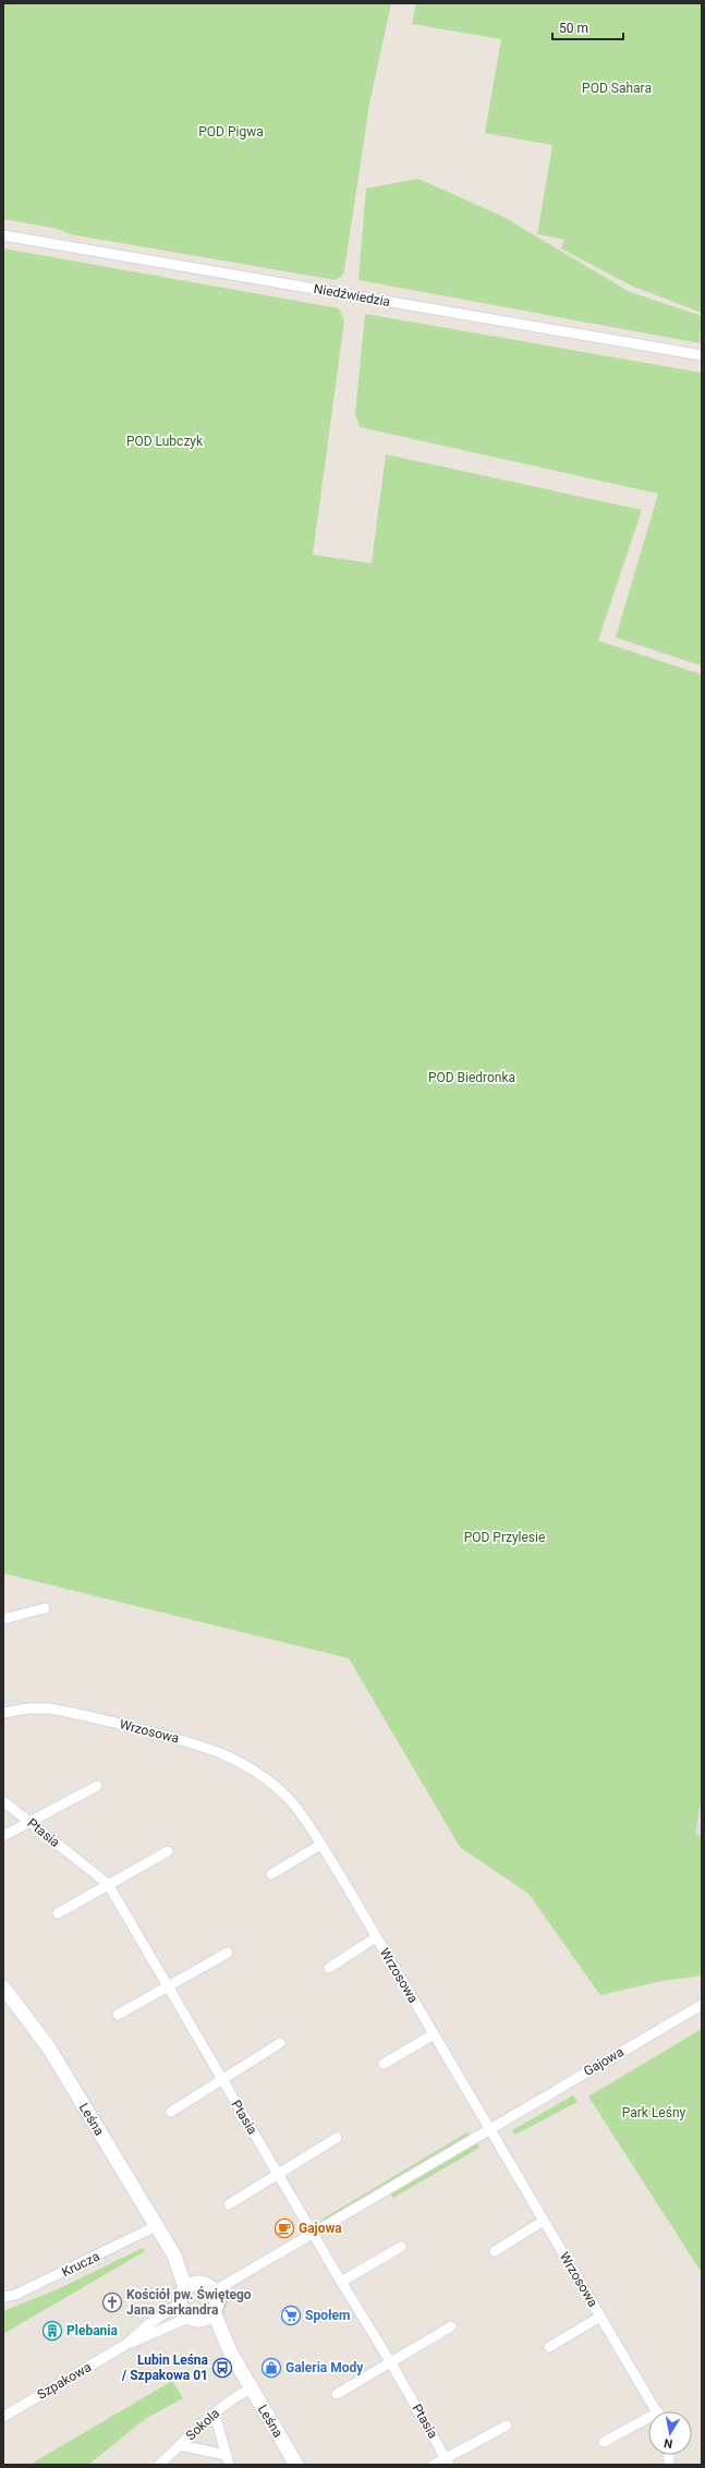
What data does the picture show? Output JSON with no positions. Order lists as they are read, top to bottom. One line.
{"streets":{"street":["Niedźwiedzia","Wrzosowa","Ptasia","Gajowa","Leśna","Krucza","Szpakowa","Sokola"]},"crossings":[["Wrzosowa","Gajowa"],["Ptasia","Gajowa"],["Gajowa","Leśna"],["Gajowa","Szpakowa"],["Leśna","Krucza"],["Leśna","Szpakowa"],["Leśna","Sokola"]],"parks":["POD Sahara","POD Pigwa","POD Lubczyk","POD Biedronka","POD Przylesie","Park Leśny"],"places":{"cafe":["Gajowa"],"church":["Kościół pw. Świętego Jana Sarkandra"],"supermarket":["Społem"],"building":["Plebania"],"bus stop":["Lubin Leśna / Szpakowa 01"],"shop":["Galeria Mody"]},"scale_bar":"50 m","north":"bottom"}
